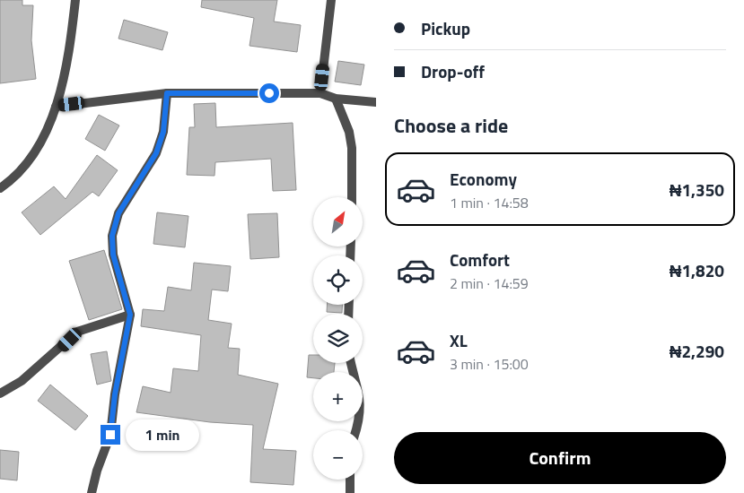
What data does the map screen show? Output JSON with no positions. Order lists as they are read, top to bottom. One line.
{"north":"top right","page":{"banner":["Pickup","Drop-off"],"heading":"Choose a ride","list":[{"name":"Economy","note":"1 min · 14:58","value":"₦1,350"},{"name":"Comfort","note":"2 min · 14:59","value":"₦1,820"},{"name":"XL","note":"3 min · 15:00","value":"₦2,290"}],"map_buttons":["+","−"],"bubble":"1 min","buttons":"Confirm"}}
